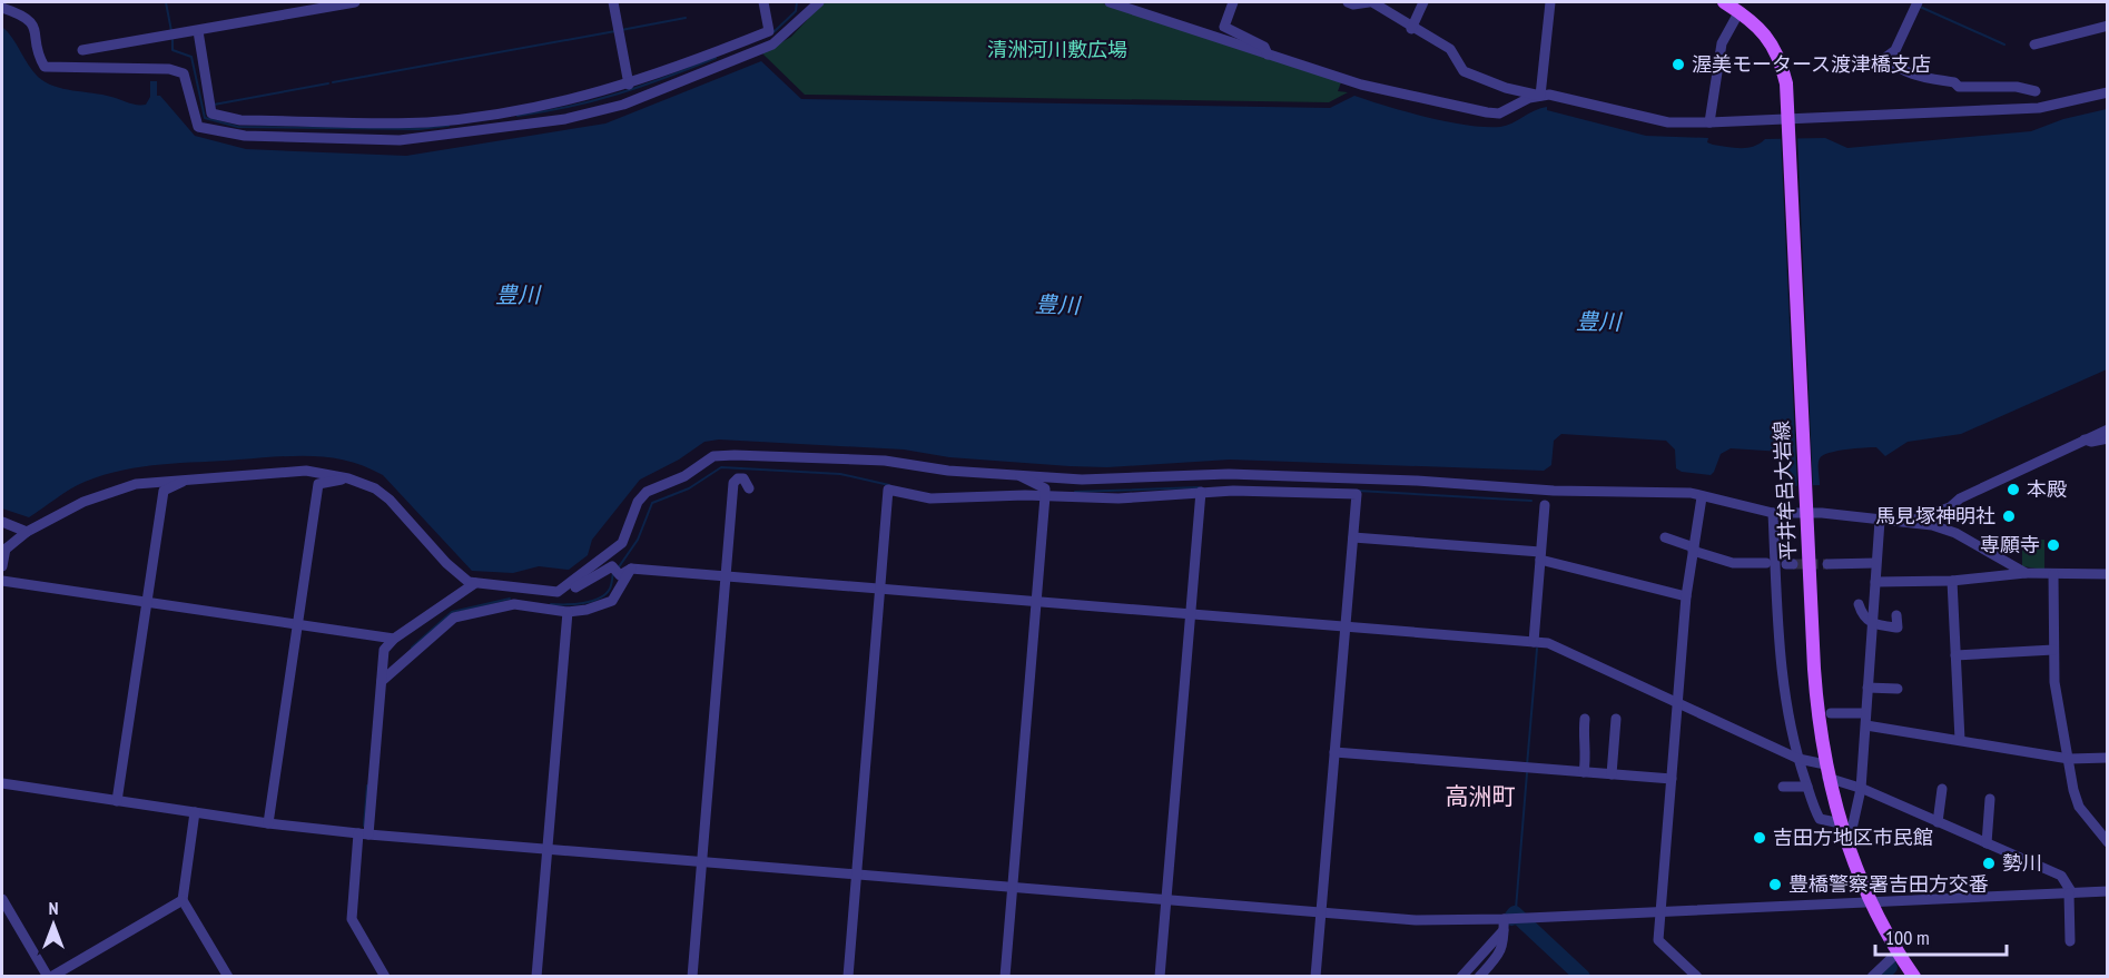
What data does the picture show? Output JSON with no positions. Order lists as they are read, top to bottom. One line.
{"streets":{"main road":["平井牟呂大岩線"]},"districts":["高洲町"],"water":["豊川"],"parks":["清洲河川敷広場"],"places":["渥美モータース渡津橋支店","本殿","馬見塚神明社","専願寺","吉田方地区市民館","勢川","豊橋警察署吉田方交番"],"scale_bar":"100 m","north":"top"}
